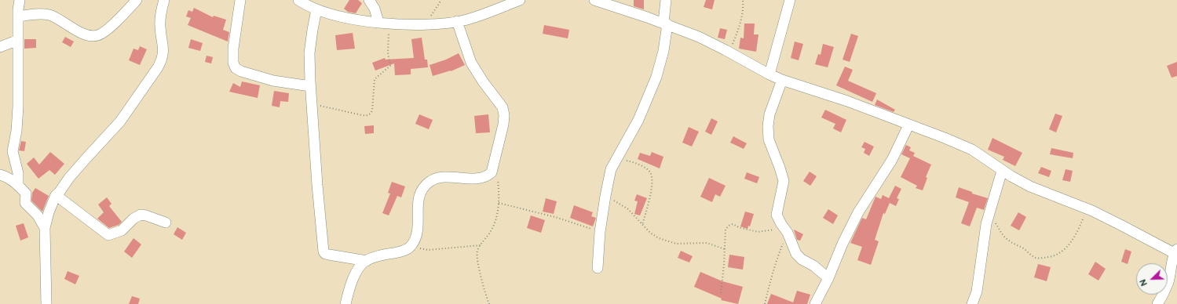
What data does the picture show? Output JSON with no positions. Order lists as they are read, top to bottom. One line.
{"north":"bottom left"}
